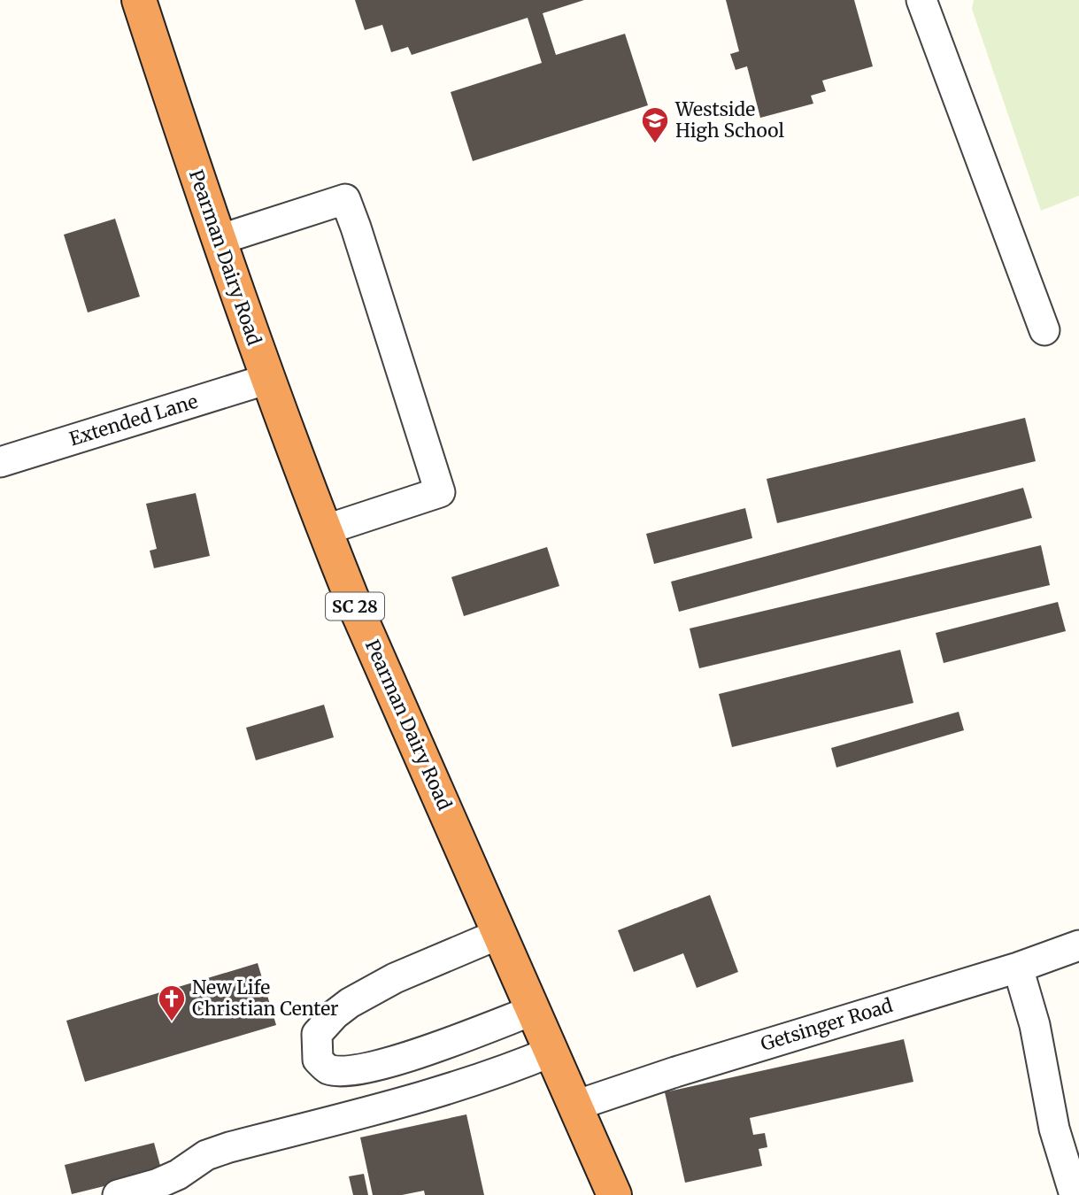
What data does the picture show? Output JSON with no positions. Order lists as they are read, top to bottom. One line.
{"streets":{"highway":["Pearman Dairy Road","SC 28"],"street":["Extended Lane","Getsinger Road"]},"crossings":[["Pearman Dairy Road","Extended Lane"],["Pearman Dairy Road","Getsinger Road"]],"places":{"school or university":["Westside High School"],"church":["New Life Christian Center"]}}
